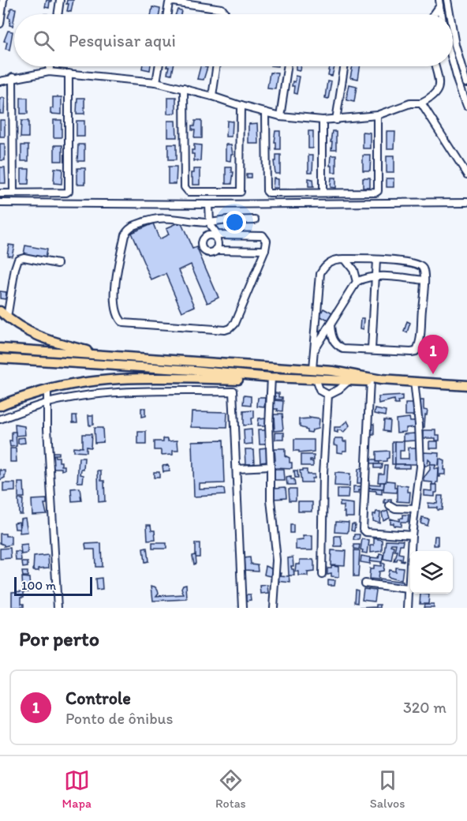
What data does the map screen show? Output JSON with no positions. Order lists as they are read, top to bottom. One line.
{"scale_bar":"100 m","page":{"search":"Pesquisar aqui","pins":"1","scale":"100 m","heading":"Por perto","list":[{"mark":"1","name":"Controle","note":"Ponto de ônibus","value":"320 m"}],"nav":["Mapa","Rotas","Salvos"]}}
